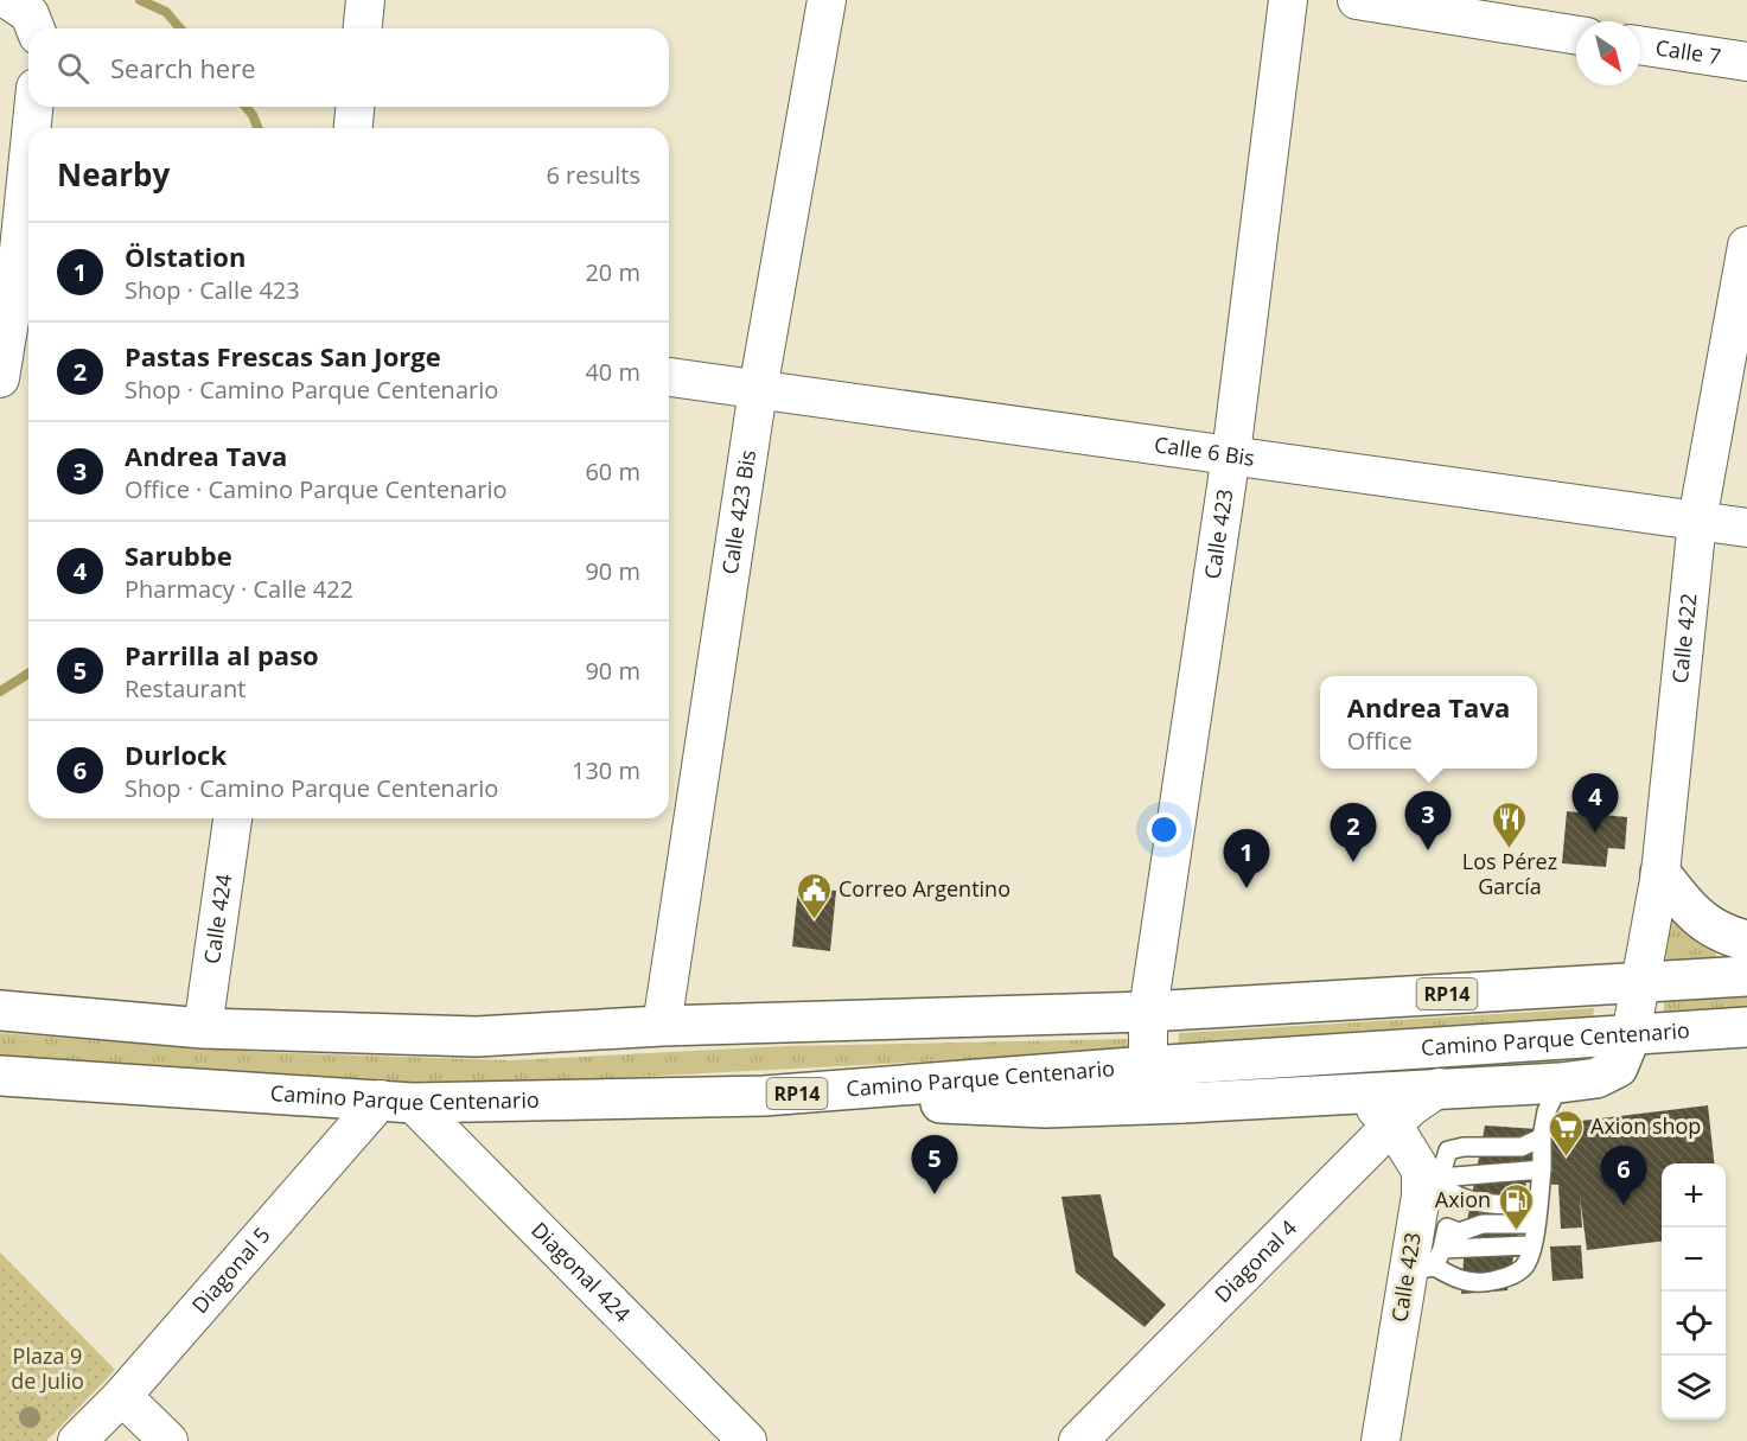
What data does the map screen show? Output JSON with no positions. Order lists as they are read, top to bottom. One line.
{"streets":{"main road":["RP14","Camino Parque Centenario"],"street":["Calle 7","Calle 6 Bis","Calle 423 Bis","Calle 423","Calle 422","Calle 424","Diagonal 4","Diagonal 5","Diagonal 424"]},"crossings":[["Calle 6 Bis","Calle 423 Bis"],["Calle 6 Bis","Calle 423"],["Calle 6 Bis","Calle 422"],["Calle 423 Bis","RP14"],["Calle 423","RP14"],["Calle 423","Camino Parque Centenario"],["Calle 422","RP14"],["Calle 422","Camino Parque Centenario"],["Calle 424","RP14"],["Camino Parque Centenario","Diagonal 5"],["Camino Parque Centenario","Diagonal 424"],["Diagonal 5","Diagonal 424"]],"parks":["Plaza 9 de Julio"],"places":{"restaurant":["Los Pérez García"],"public building":["Correo Argentino"],"supermarket":["Axion shop"],"fuel station":["Axion"]},"north":"bottom right","page":{"search":"Search here","heading":["Nearby","6 results"],"list":[{"mark":"1","name":"Ölstation","note":"Shop · Calle 423","value":"20 m"},{"mark":"2","name":"Pastas Frescas San Jorge","note":"Shop · Camino Parque Centenario","value":"40 m"},{"mark":"3","name":"Andrea Tava","note":"Office · Camino Parque Centenario","value":"60 m"},{"mark":"4","name":"Sarubbe","note":"Pharmacy · Calle 422","value":"90 m"},{"mark":"5","name":"Parrilla al paso","note":"Restaurant","value":"90 m"},{"mark":"6","name":"Durlock","note":"Shop · Camino Parque Centenario","value":"130 m"}],"popup":["Andrea Tava","Office"],"pins":["4","3","2","1","5","6"],"map_buttons":["+","−"]}}
